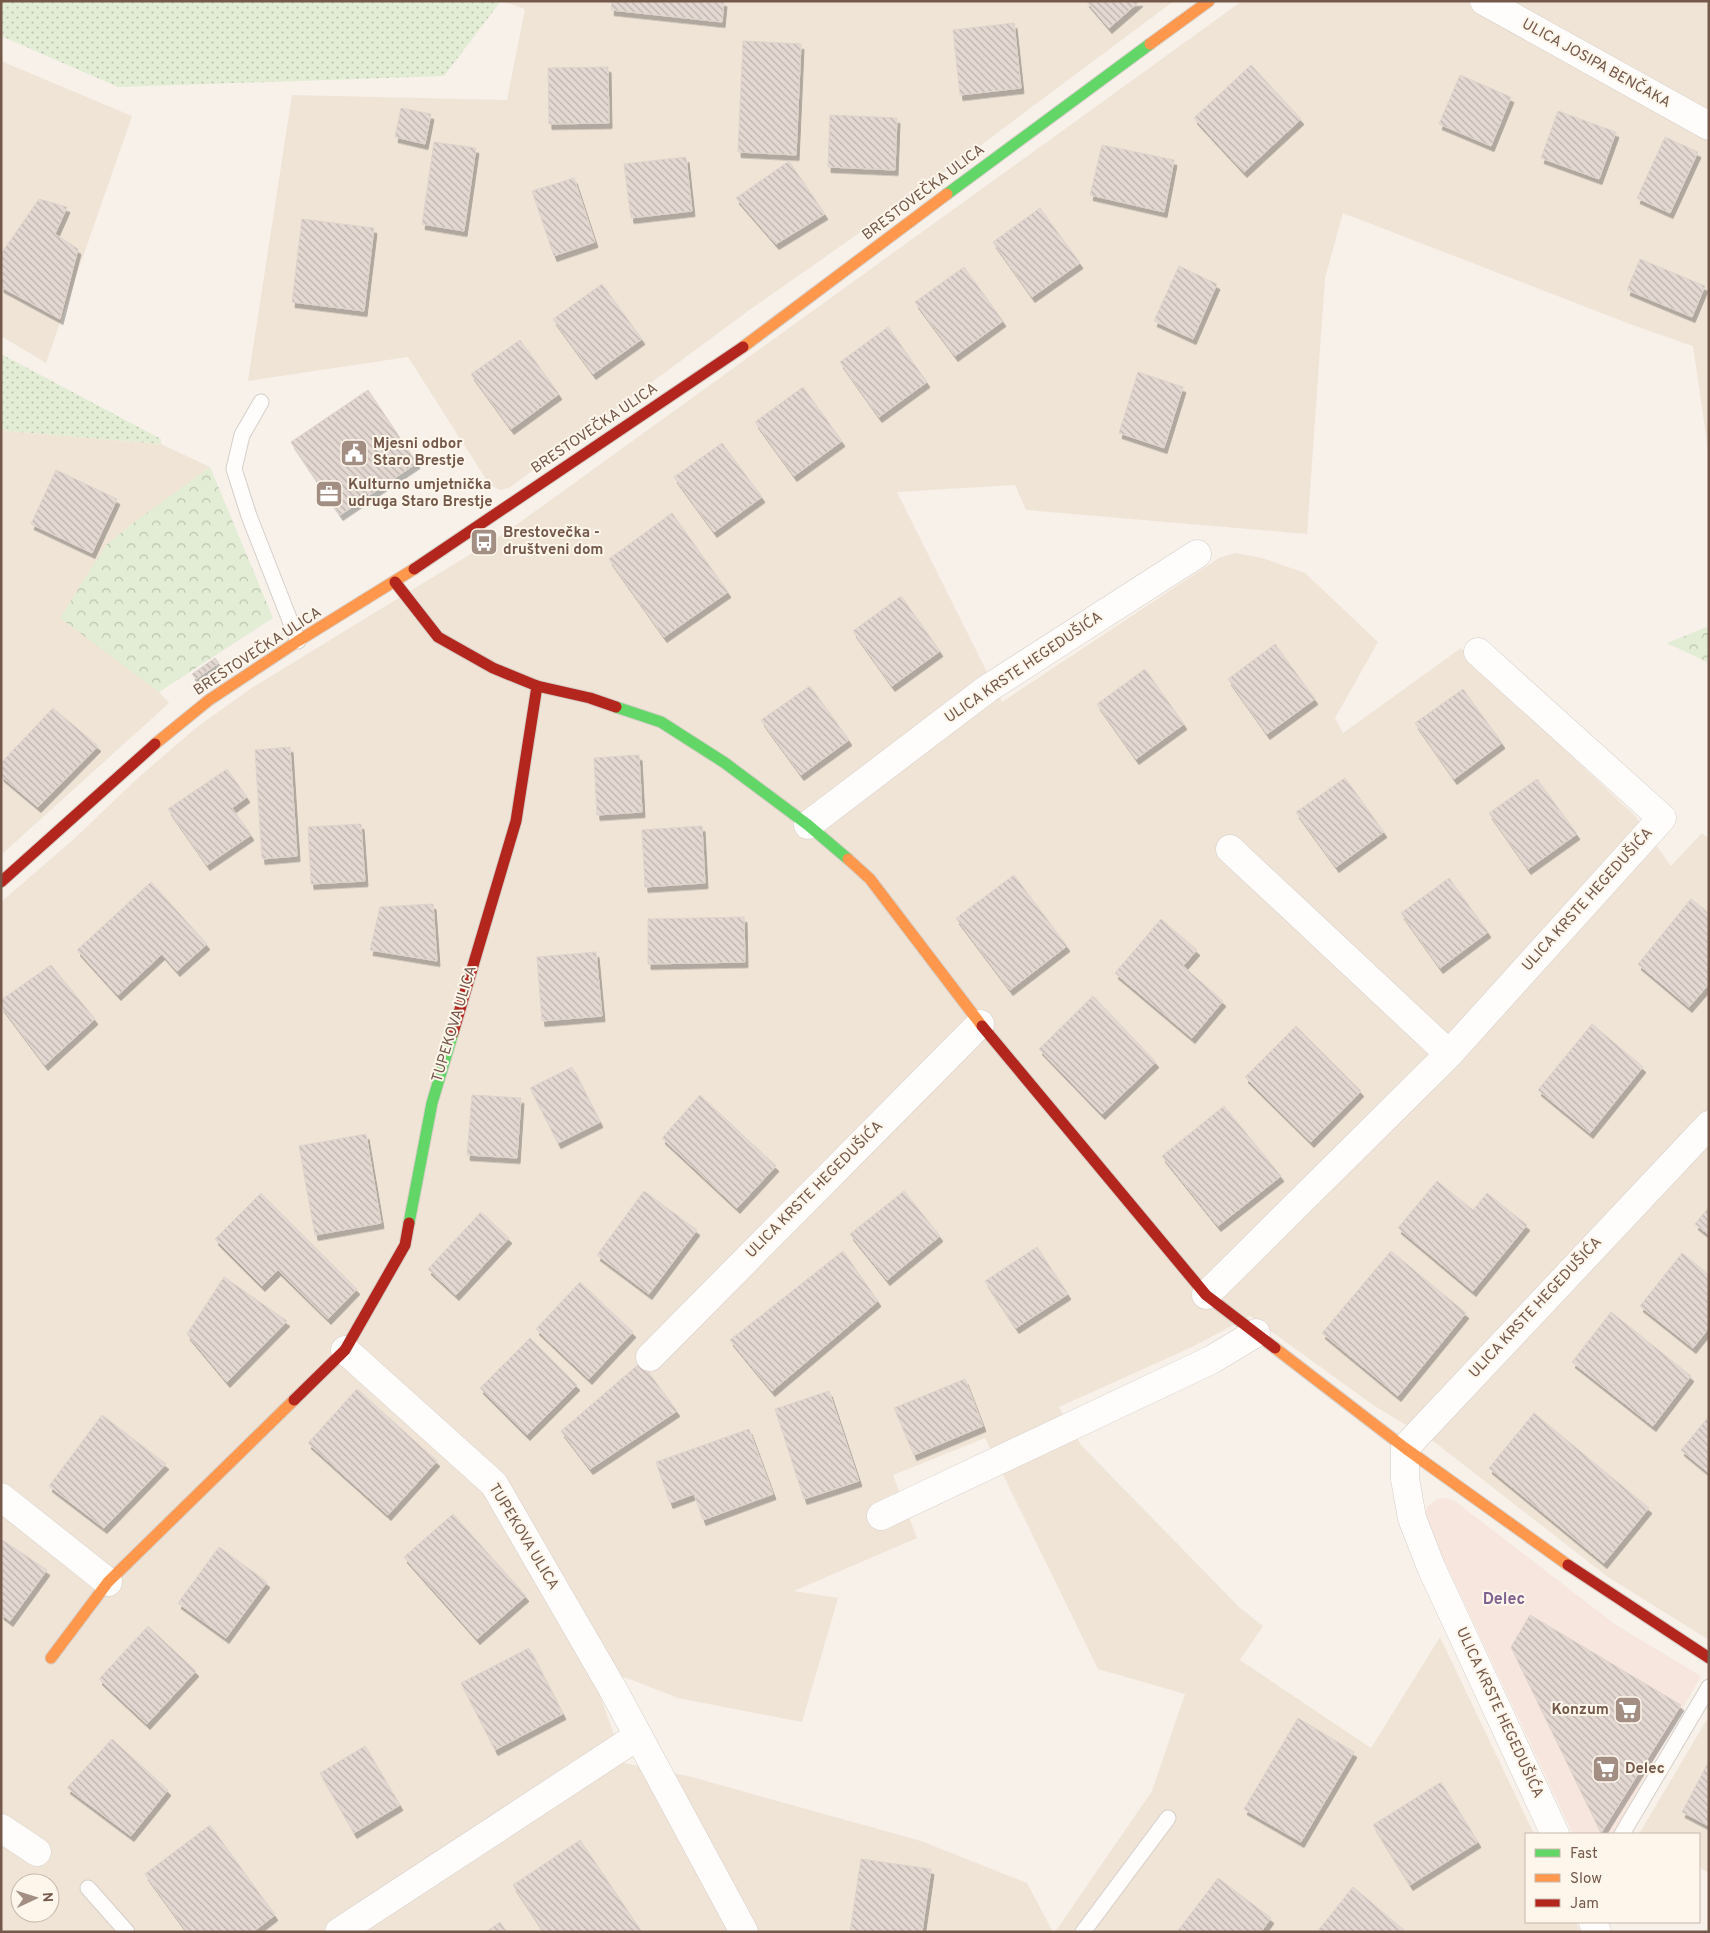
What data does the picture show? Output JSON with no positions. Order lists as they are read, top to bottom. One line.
{"streets":{"street":["ULICA JOSIPA BENČAKA","BRESTOVEČKA ULICA","ULICA KRSTE HEGEDUŠIĆA","TUPEKOVA ULICA"]},"districts":["Delec"],"places":{"public building":["Mjesni odbor Staro Brestje"],"office":["Kulturno umjetnička udruga Staro Brestje"],"bus stop":["Brestovečka - društveni dom"],"supermarket":["Konzum","Delec"]},"legend":["Fast","Slow","Jam"],"north":"right"}
